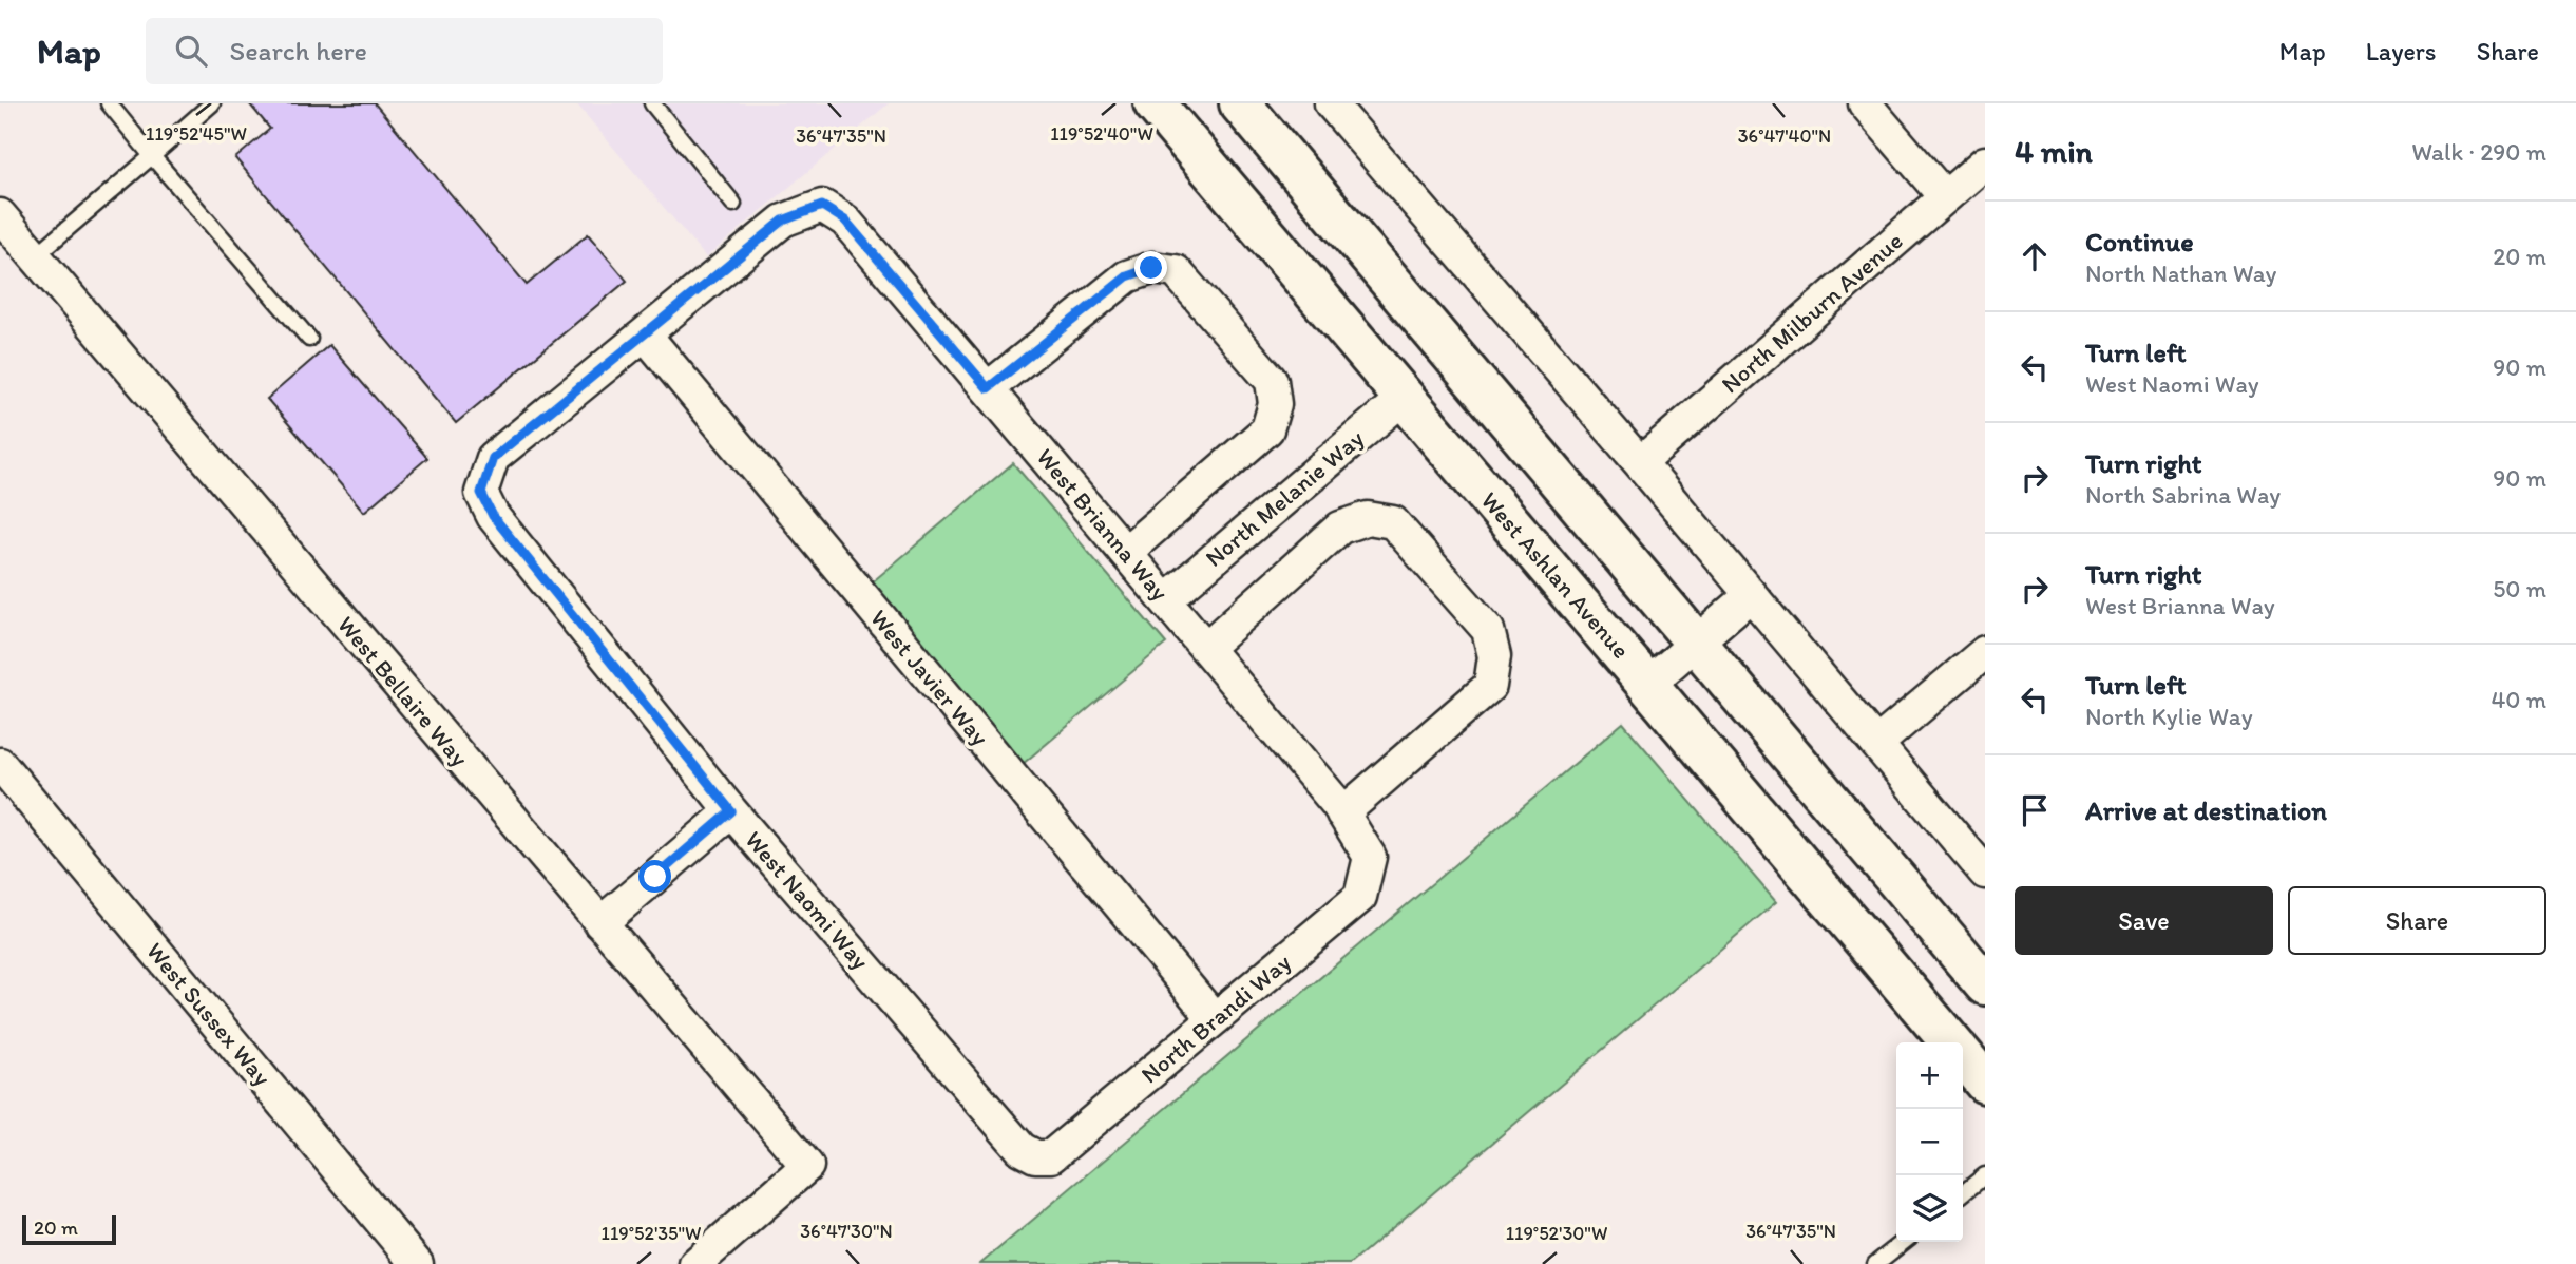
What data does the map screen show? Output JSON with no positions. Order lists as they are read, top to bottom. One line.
{"streets":{"main road":["West Ashlan Avenue"],"street":["North Milburn Avenue","North Melanie Way","West Brianna Way","West Javier Way","West Bellaire Way","West Naomi Way","West Sussex Way","North Brandi Way"]},"crossings":[["North Melanie Way","West Brianna Way"],["North Melanie Way","West Ashlan Avenue"],["West Brianna Way","West Javier Way"],["West Brianna Way","West Naomi Way"],["West Brianna Way","North Brandi Way"],["West Javier Way","West Naomi Way"],["West Javier Way","North Brandi Way"],["West Naomi Way","North Brandi Way"]],"scale_bar":"20 m","page":{"header":"Map","search":"Search here","nav":["Map","Layers","Share"],"heading":["4 min","Walk · 290 m"],"list":[["Continue","North Nathan Way","20 m"],["Turn left","West Naomi Way","90 m"],["Turn right","North Sabrina Way","90 m"],["Turn right","West Brianna Way","50 m"],["Turn left","North Kylie Way","40 m"],"Arrive at destination"],"buttons":["Save","Share"],"map_buttons":["+","−"],"scale":"20 m"},"coordinates":["119°52'45\"W","119°52'40\"W","36°47'35\"N","36°47'40\"N","36°47'30\"N","119°52'35\"W","119°52'30\"W"]}
